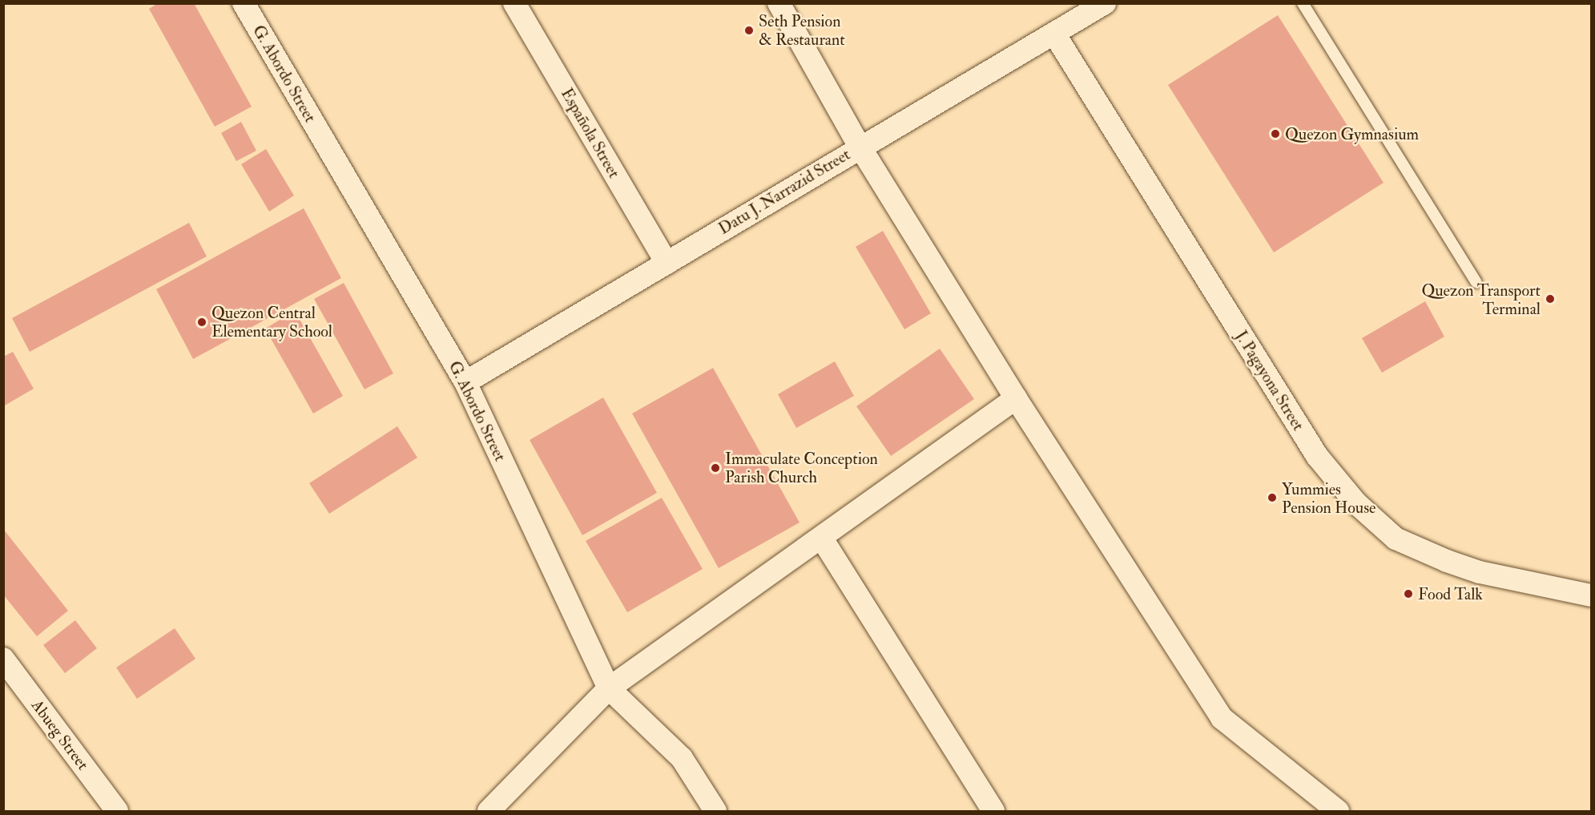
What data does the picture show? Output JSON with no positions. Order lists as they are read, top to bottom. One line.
{"streets":{"street":["G. Abordo Street","Española Street","Datu J. Narrazid Street","J. Pagayona Street","Abueg Street"]},"crossings":[["G. Abordo Street","Datu J. Narrazid Street"],["Española Street","Datu J. Narrazid Street"],["Datu J. Narrazid Street","J. Pagayona Street"]],"places":["Seth Pension & Restaurant","Quezon Gymnasium","Quezon Transport Terminal","Quezon Central Elementary School","Immaculate Conception Parish Church","Yummies Pension House","Food Talk"]}
